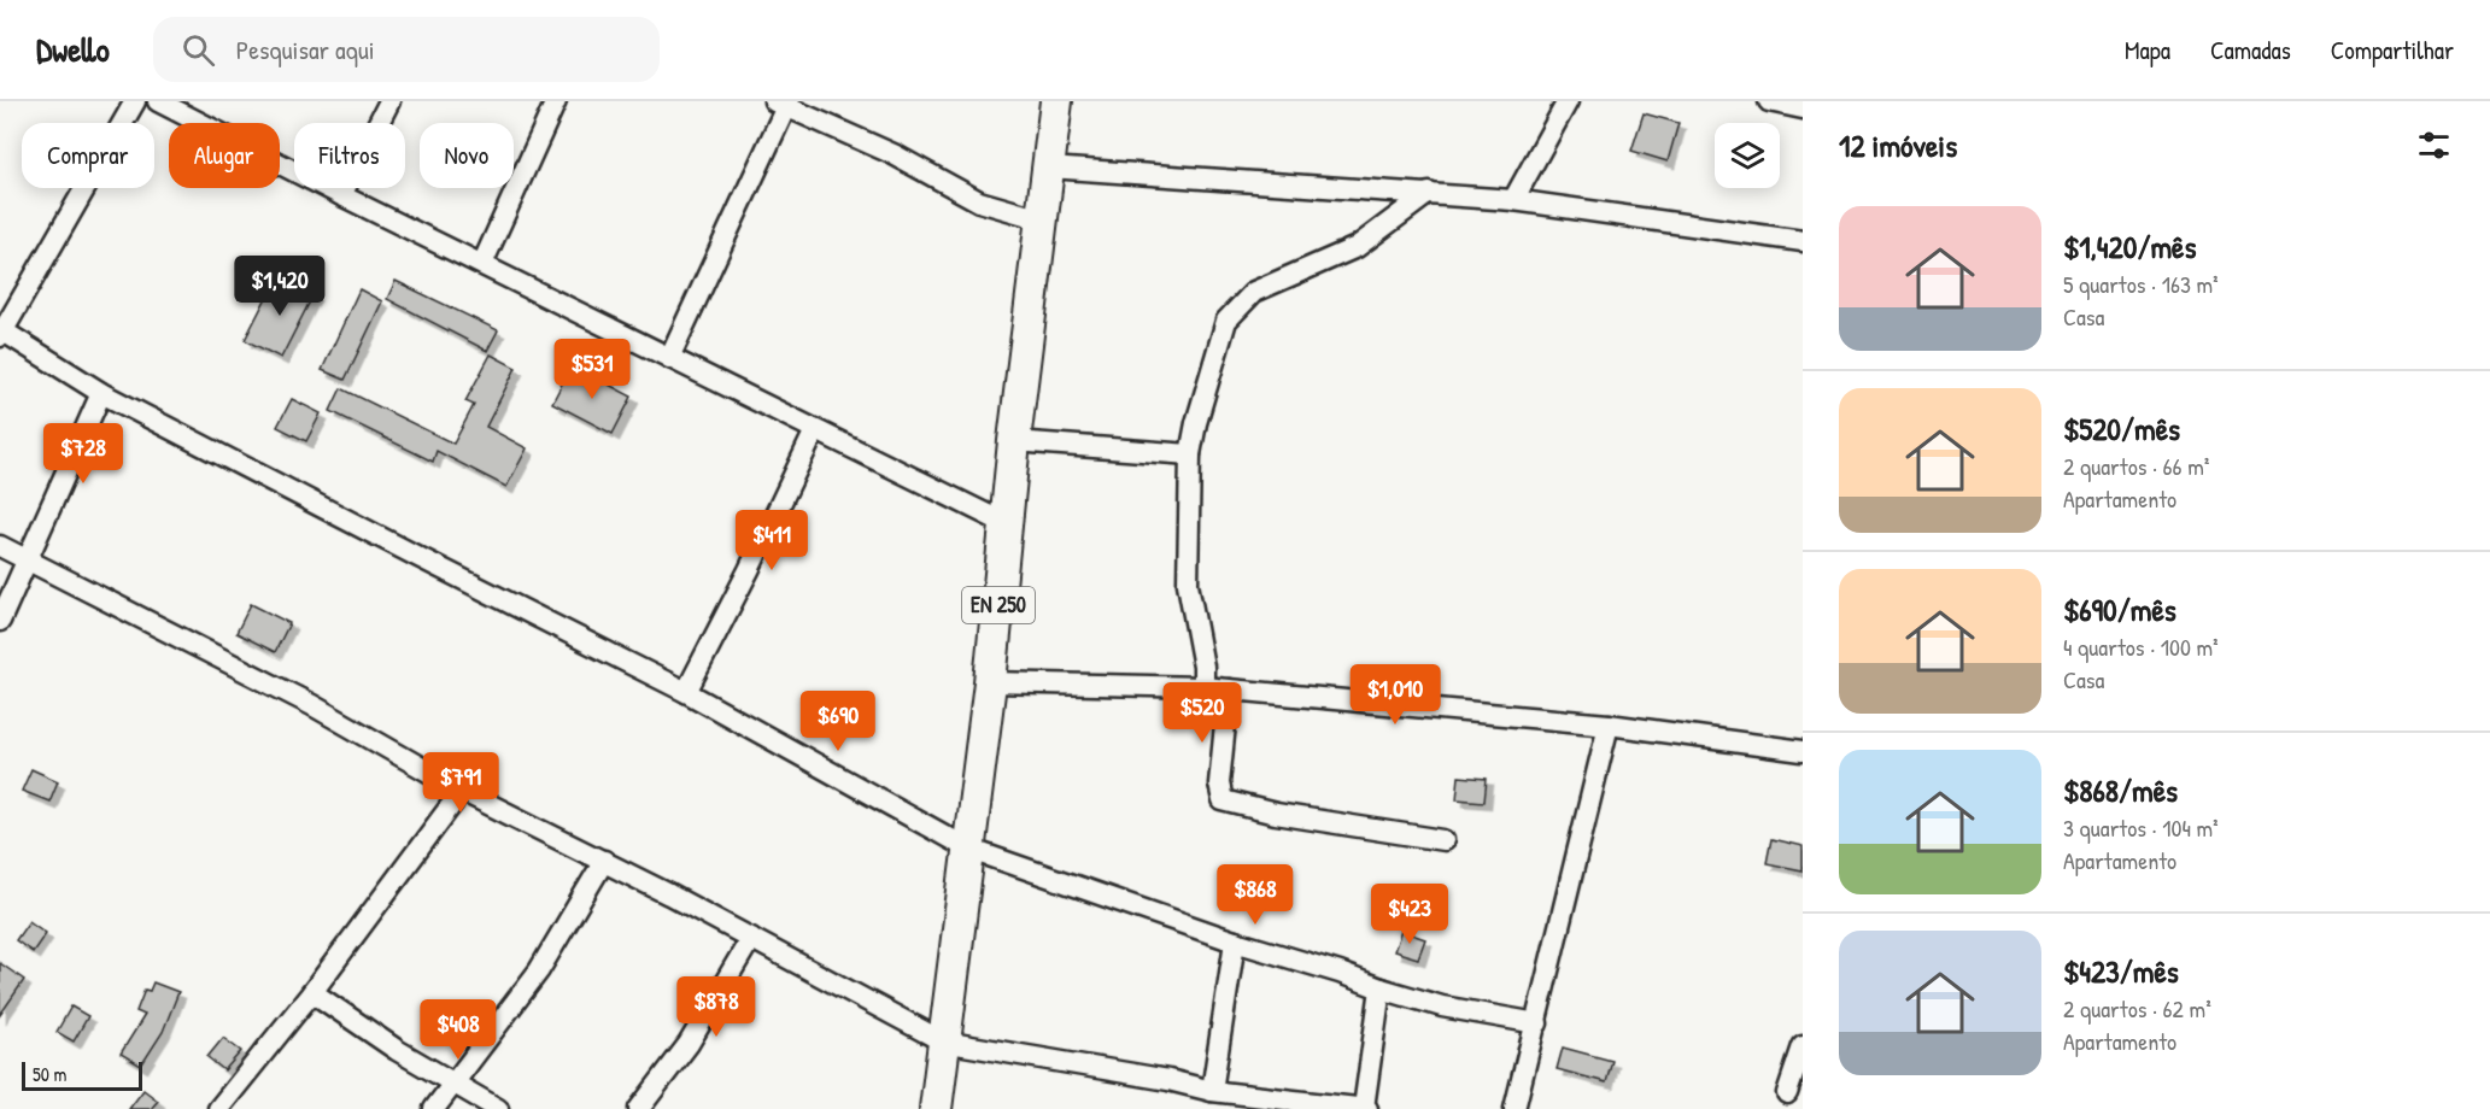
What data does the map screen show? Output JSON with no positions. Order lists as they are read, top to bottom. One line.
{"streets":{"main road":["EN 250"]},"scale_bar":"50 m","page":{"header":"Dwello","search":"Pesquisar aqui","nav":["Mapa","Camadas","Compartilhar"],"heading":"12 imóveis","chip":["Comprar","Alugar","Filtros","Novo"],"list":[{"name":"$1,420/mês","note":"5 quartos · 163 m² · Casa"},{"name":"$520/mês","note":"2 quartos · 66 m² · Apartamento"},{"name":"$690/mês","note":"4 quartos · 100 m² · Casa"},{"name":"$868/mês","note":"3 quartos · 104 m² · Apartamento"},{"name":"$423/mês","note":"2 quartos · 62 m² · Apartamento"}],"price":["$1,420","$531","$728","$411","$1,010","$520","$690","$791","$868","$423","$878","$408"],"scale":"50 m"}}
